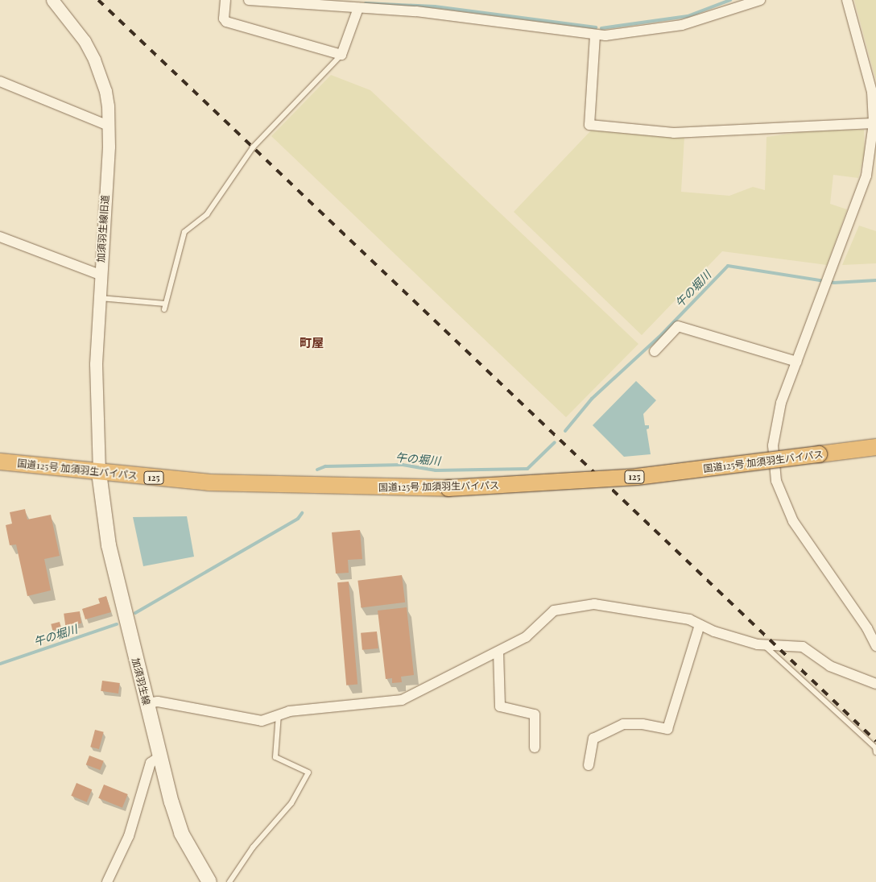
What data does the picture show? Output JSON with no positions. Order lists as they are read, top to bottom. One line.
{"streets":{"highway":["国道125号 加須羽生バイパス","125"],"main road":["加須羽生線"],"street":["加須羽生線旧道"]},"crossings":[["加須羽生線旧道","国道125号 加須羽生バイパス"],["加須羽生線旧道","加須羽生線"],["国道125号 加須羽生バイパス","加須羽生線"]],"districts":["町屋"],"water":["午の堀川"]}
